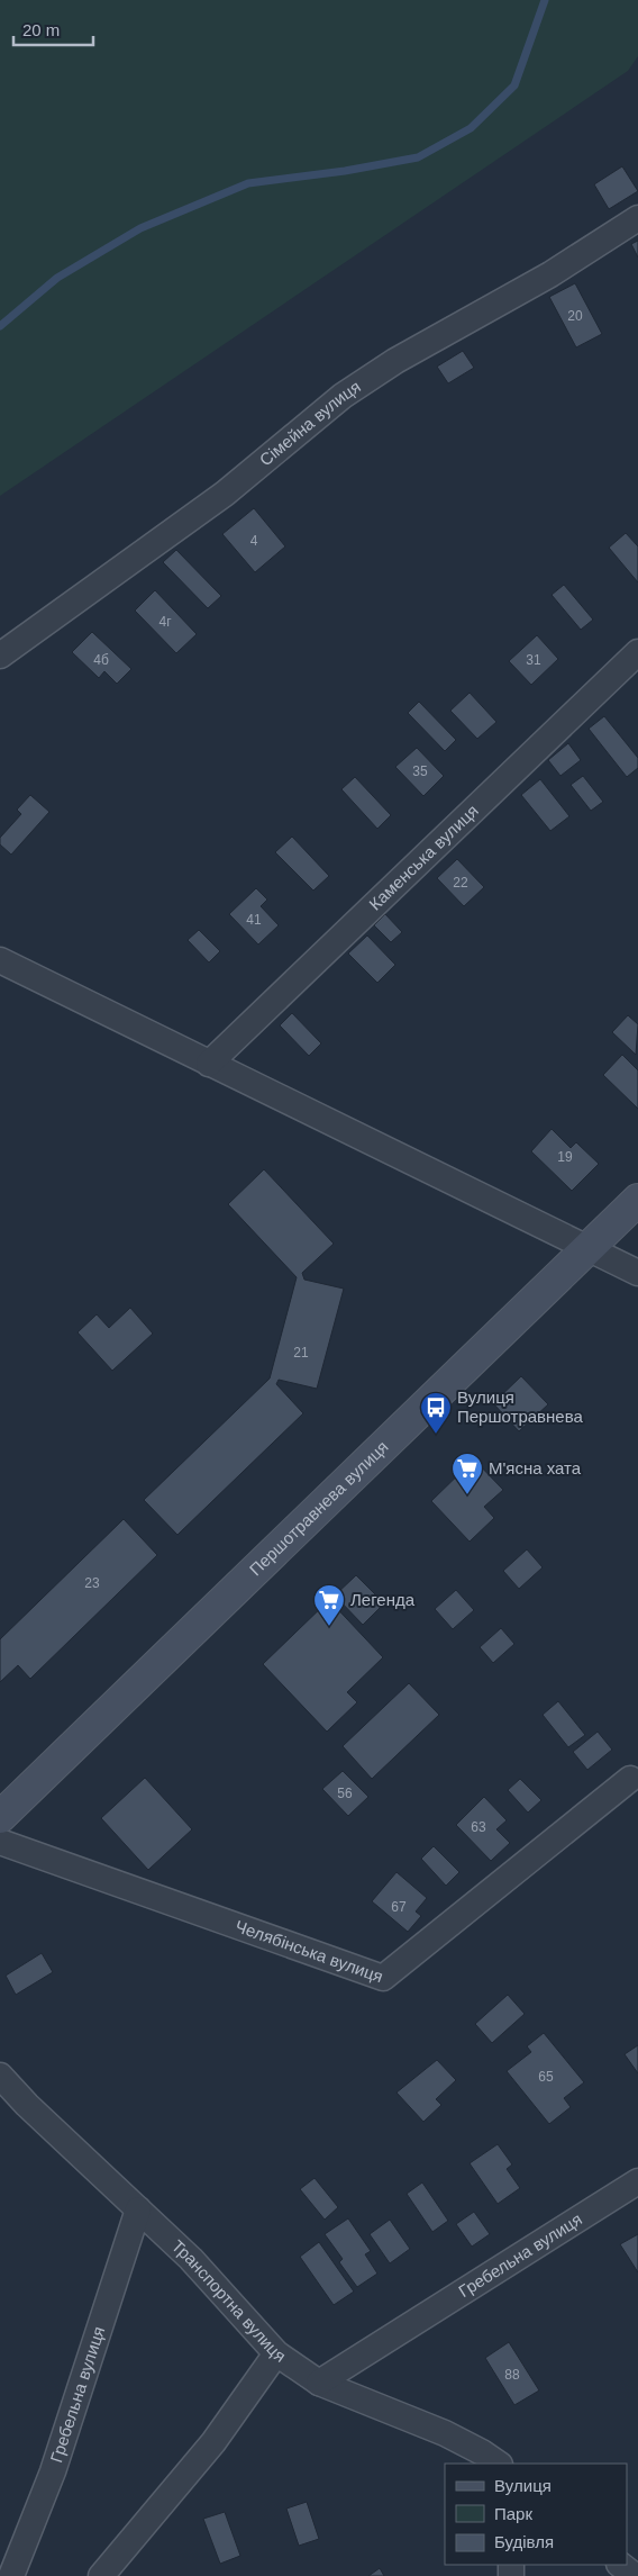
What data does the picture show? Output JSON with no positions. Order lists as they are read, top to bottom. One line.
{"streets":{"street":["Сімейна вулиця","Каменська вулиця","Першотравнева вулиця","Челябінська вулиця","Гребельна вулиця","Транспортна вулиця"]},"crossings":[["Гребельна вулиця","Транспортна вулиця"]],"places":{"bus stop":["Вулиця Першотравнева"],"supermarket":["М'ясна хата","Легенда"]},"house_numbers":["20","4","4г","4б","31","35","22","41","19","21","23","56","63","67","65","88"],"legend":["Вулиця","Парк","Будівля"],"scale_bar":"20 m"}
